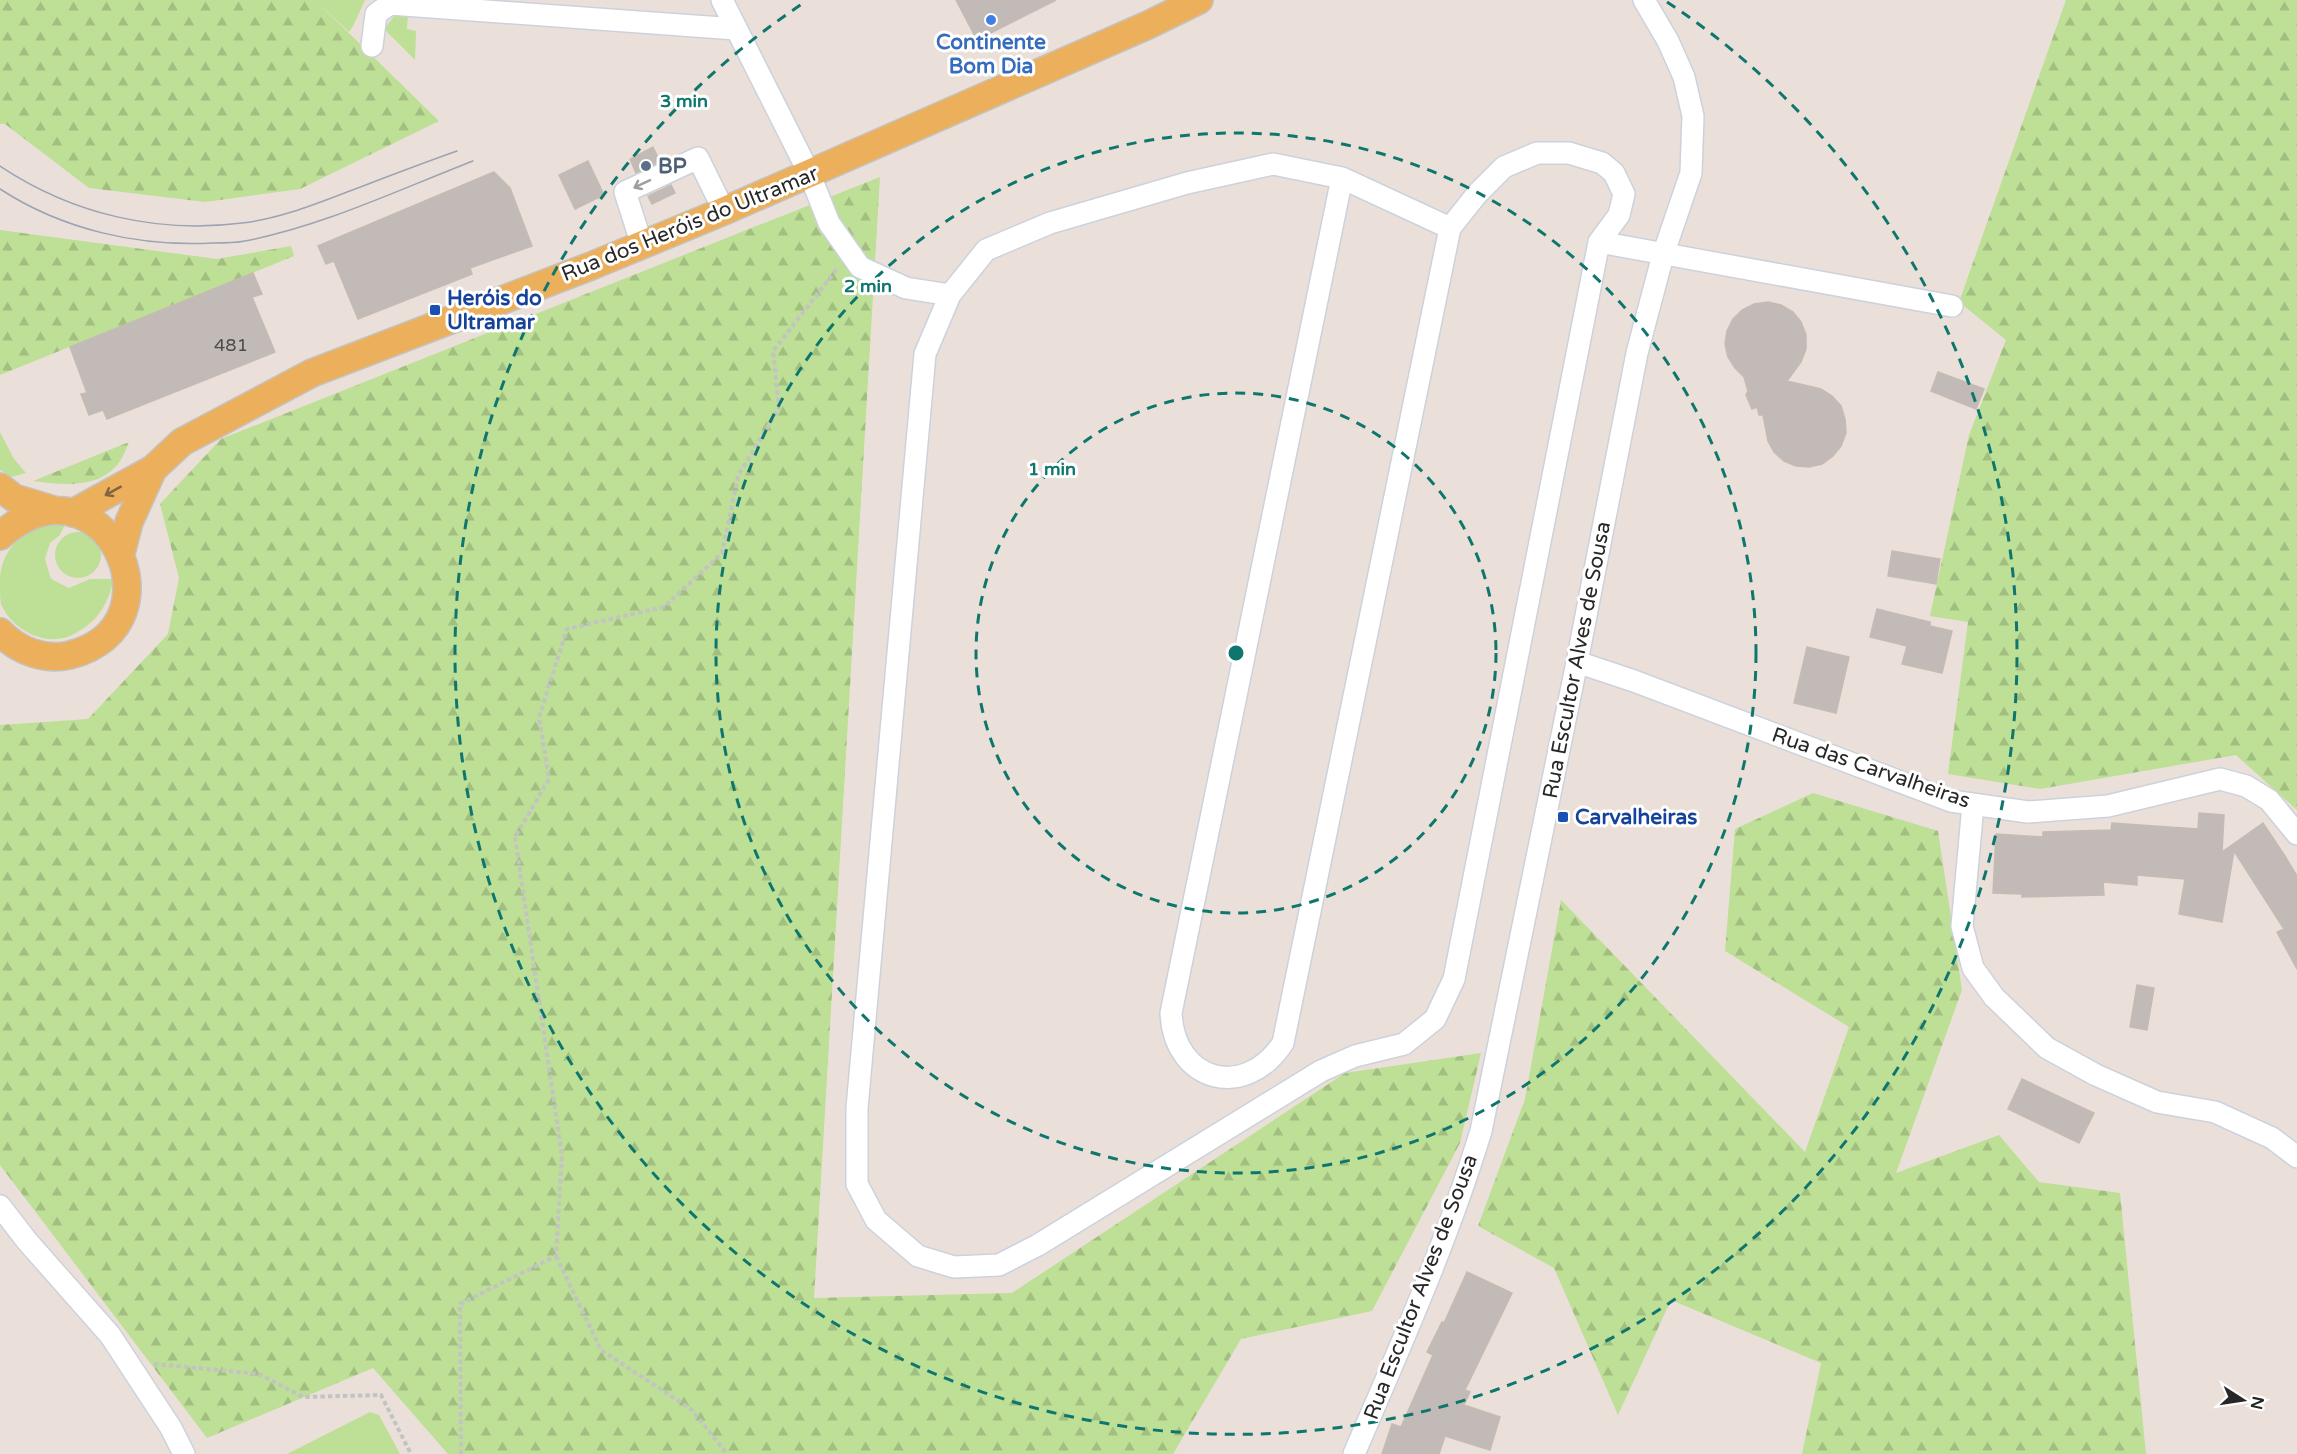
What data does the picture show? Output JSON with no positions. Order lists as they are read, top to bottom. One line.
{"streets":{"main road":["Rua dos Heróis do Ultramar"],"street":["Rua Escultor Alves de Sousa","Rua das Carvalheiras"]},"crossings":[["Rua Escultor Alves de Sousa","Rua das Carvalheiras"]],"places":{"other":["Continente Bom Dia","BP"],"transit":["Heróis do Ultramar","Carvalheiras"]},"house_numbers":["481"],"north":"right","rings":["3 min","2 min","1 min"]}
